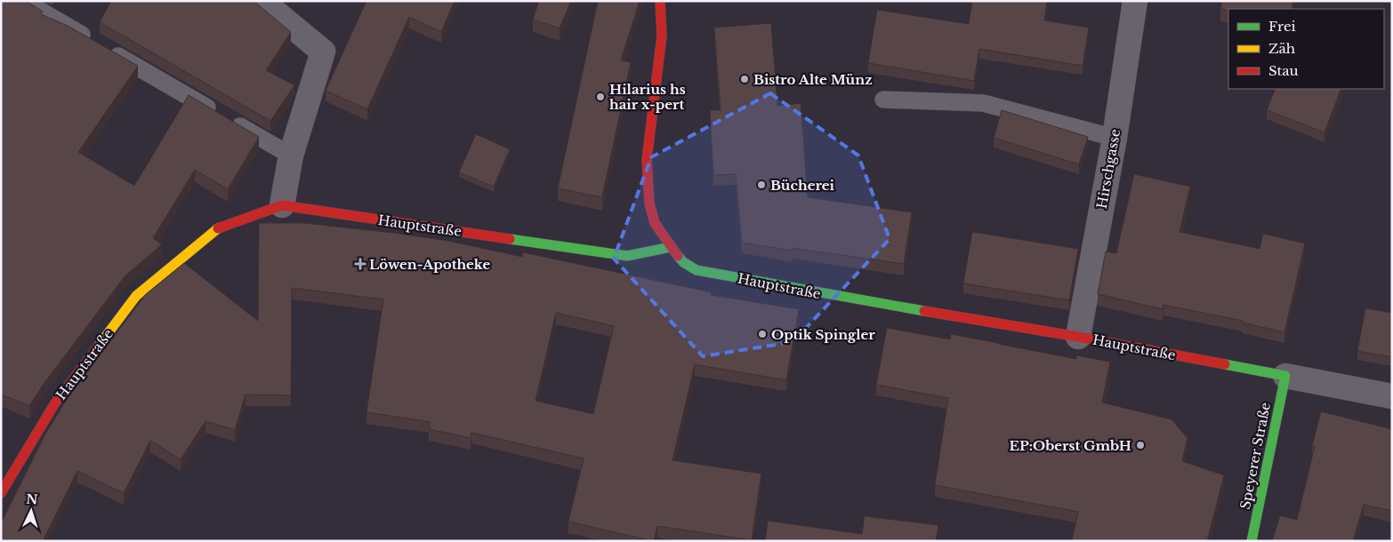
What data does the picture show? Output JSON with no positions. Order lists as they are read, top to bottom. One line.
{"streets":{"main road":["Hauptstraße","Speyerer Straße"],"street":["Hirschgasse"]},"crossings":[["Hirschgasse","Hauptstraße"],["Hauptstraße","Speyerer Straße"]],"places":{"other":["Bistro Alte Münz","Hilarius hs hair x-pert","Bücherei","Optik Spingler","EP:Oberst GmbH"],"health":["Löwen-Apotheke"]},"legend":["Frei","Zäh","Stau"],"north":"top"}
